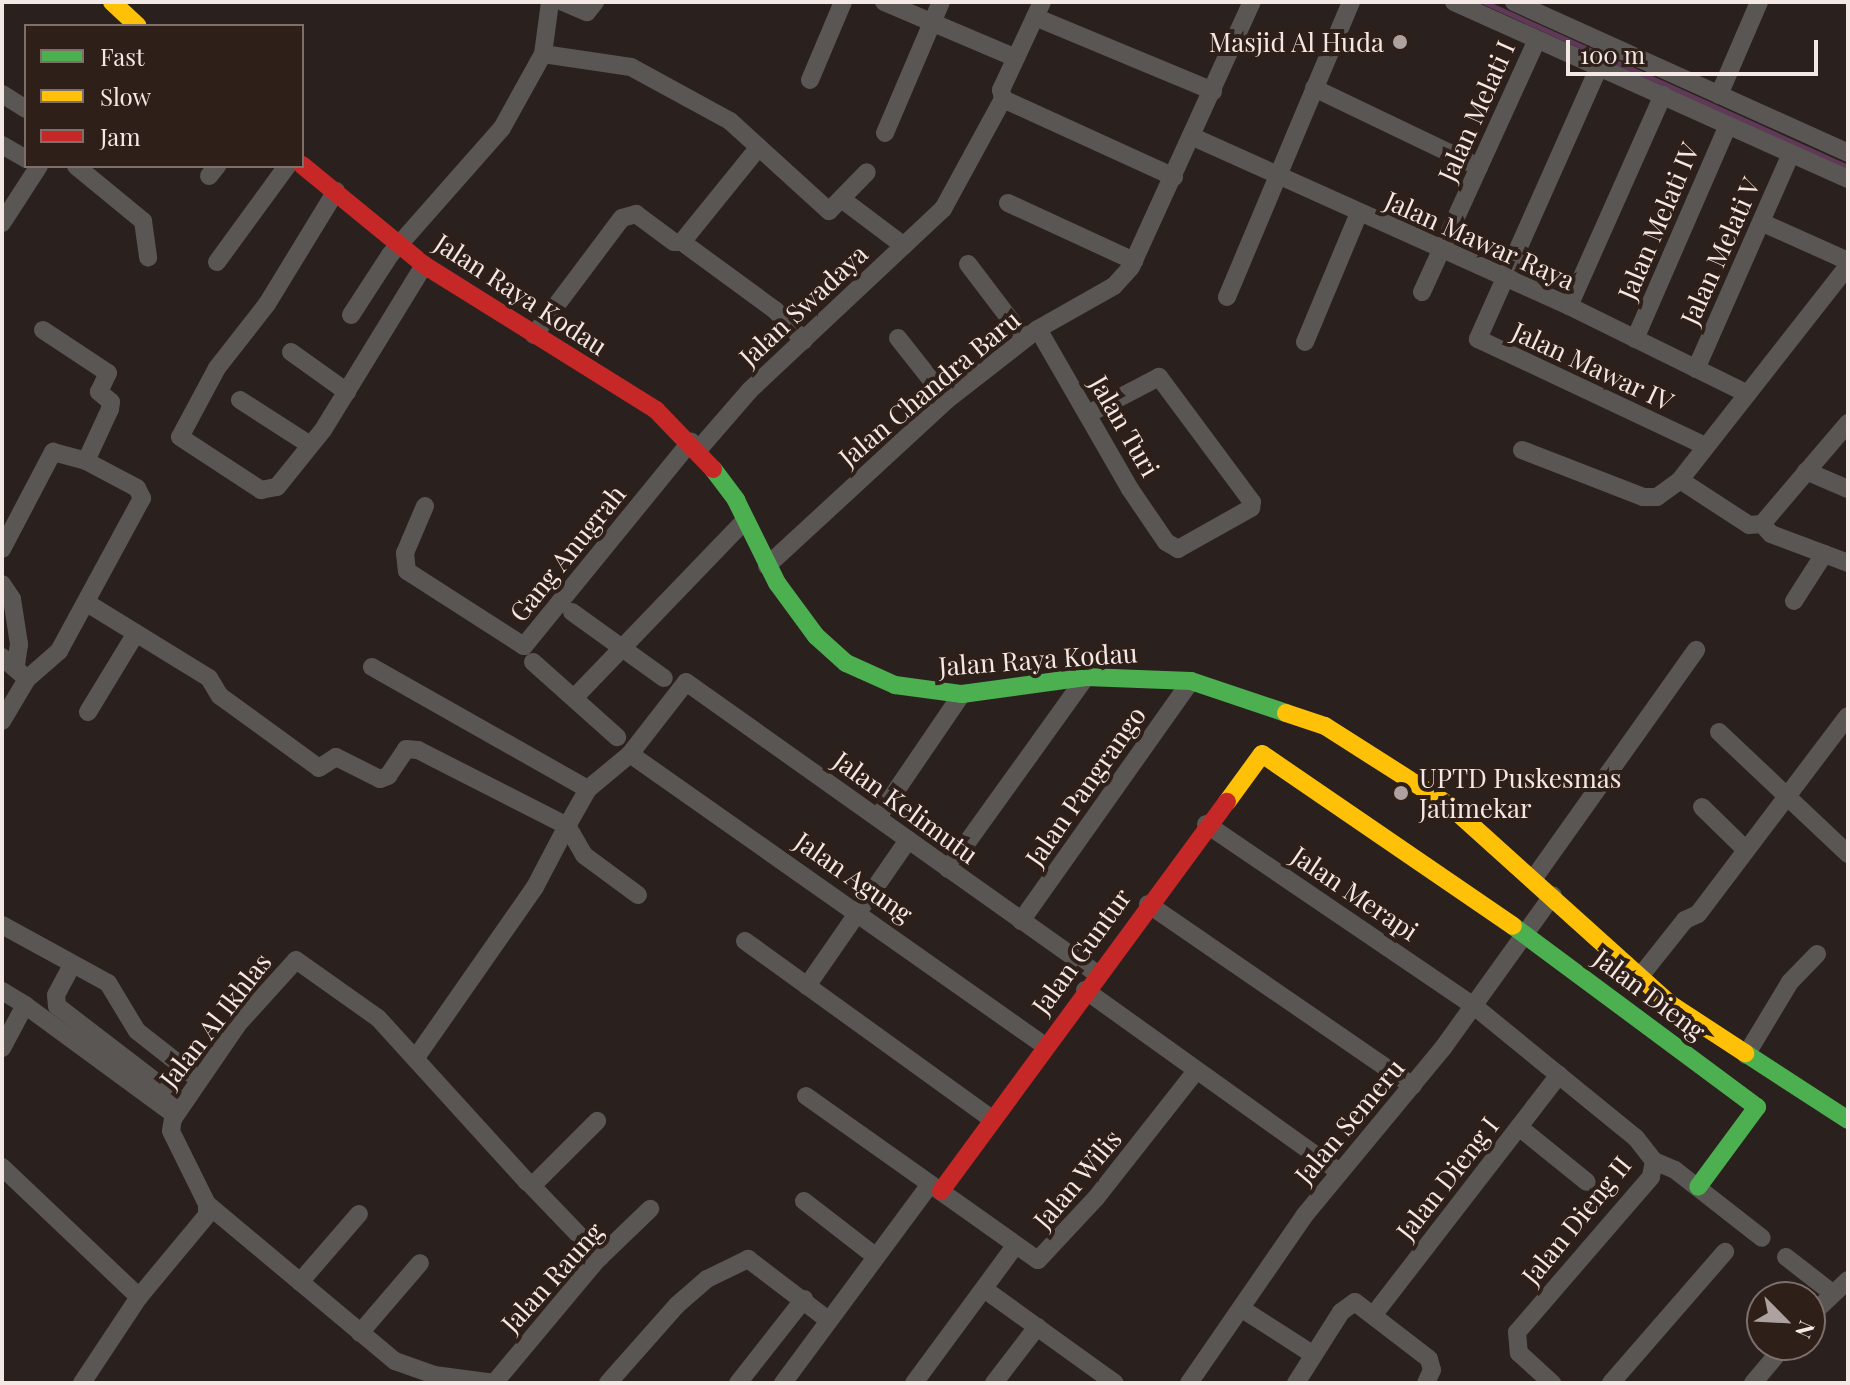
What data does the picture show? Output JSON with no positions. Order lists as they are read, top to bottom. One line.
{"streets":{"street":["Jalan Melati I","Jalan Melati IV","Jalan Mawar Raya","Jalan Melati V","Jalan Raya Kodau","Jalan Swadaya","Jalan Mawar IV","Jalan Chandra Baru","Jalan Turi","Gang Anugrah","Jalan Pangrango","Jalan Kelimutu","Jalan Agung","Jalan Merapi","Jalan Guntur","Jalan Dieng","Jalan Al Ikhlas","Jalan Semeru","Jalan Dieng I","Jalan Wilis","Jalan Dieng II","Jalan Raung"]},"crossings":[["Jalan Melati I","Jalan Mawar Raya"],["Jalan Melati IV","Jalan Mawar Raya"],["Jalan Mawar Raya","Jalan Melati V"],["Jalan Mawar Raya","Jalan Mawar IV"],["Jalan Mawar Raya","Jalan Chandra Baru"],["Jalan Raya Kodau","Jalan Swadaya"],["Jalan Raya Kodau","Jalan Chandra Baru"],["Jalan Raya Kodau","Gang Anugrah"],["Jalan Raya Kodau","Jalan Pangrango"],["Jalan Raya Kodau","Jalan Semeru"],["Jalan Swadaya","Gang Anugrah"],["Jalan Chandra Baru","Jalan Turi"],["Jalan Pangrango","Jalan Kelimutu"],["Jalan Kelimutu","Jalan Agung"],["Jalan Kelimutu","Jalan Guntur"],["Jalan Agung","Jalan Guntur"],["Jalan Merapi","Jalan Guntur"],["Jalan Merapi","Jalan Semeru"],["Jalan Merapi","Jalan Dieng II"],["Jalan Guntur","Jalan Dieng"],["Jalan Guntur","Jalan Wilis"],["Jalan Dieng","Jalan Semeru"],["Jalan Al Ikhlas","Jalan Raung"],["Jalan Semeru","Jalan Dieng II"],["Jalan Dieng I","Jalan Dieng II"]],"places":["Masjid Al Huda","UPTD Puskesmas Jatimekar"],"legend":["Fast","Slow","Jam"],"scale_bar":"100 m","north":"bottom right"}
